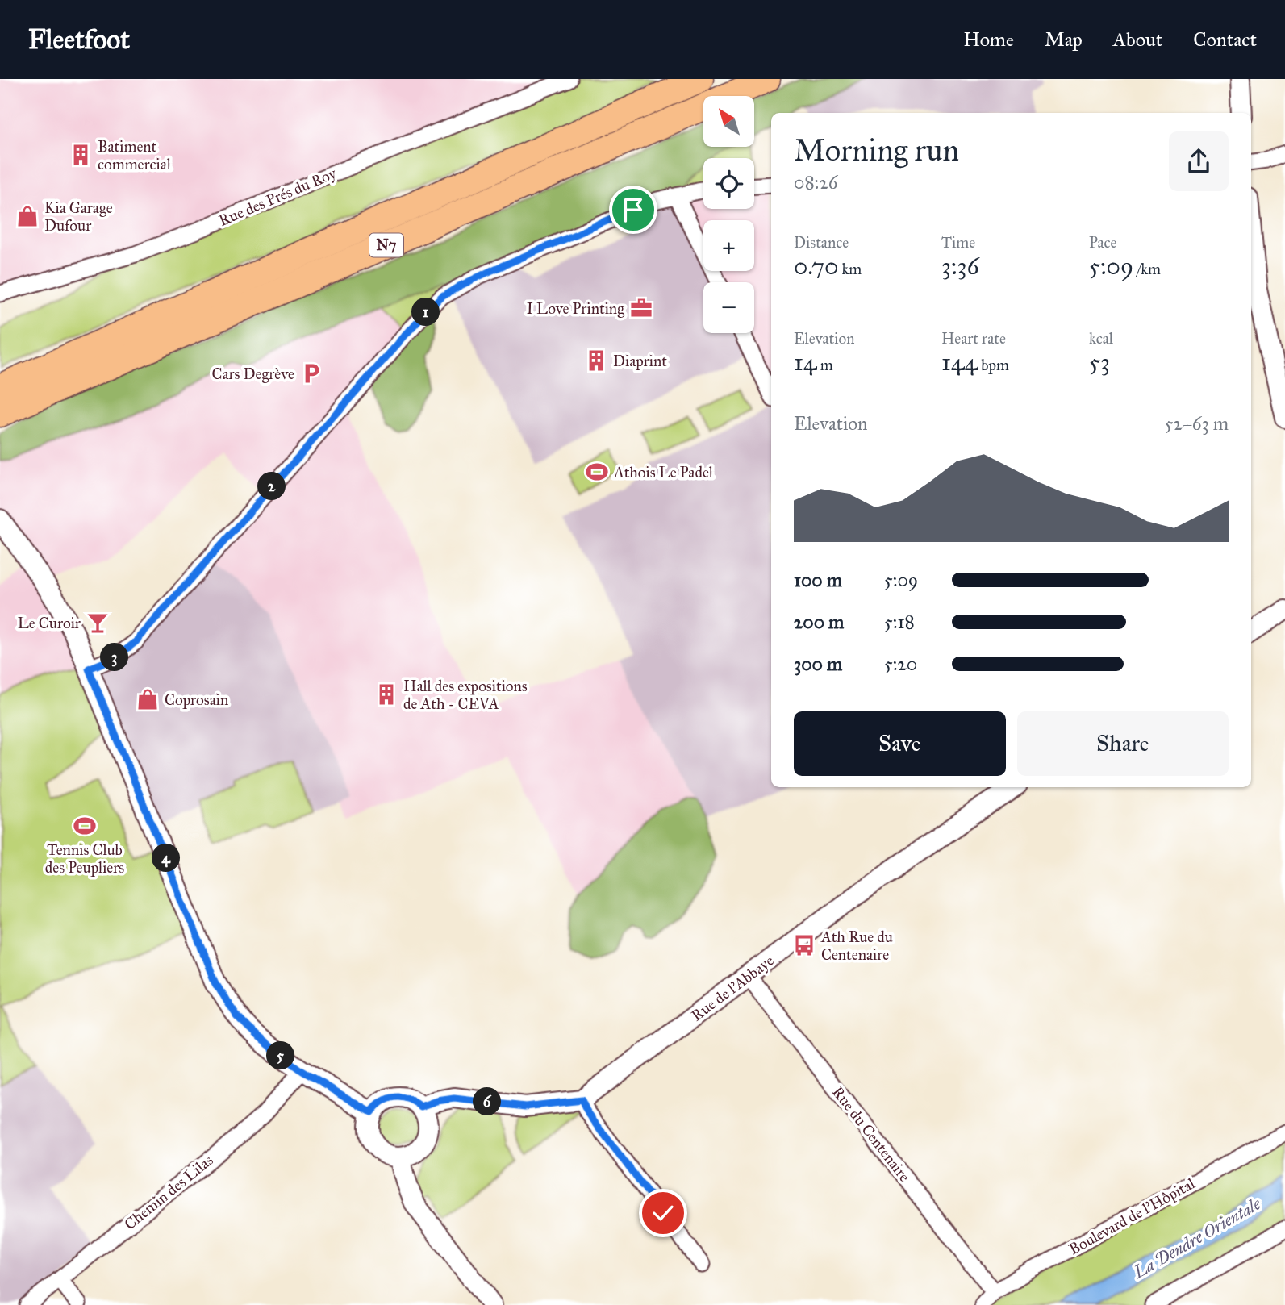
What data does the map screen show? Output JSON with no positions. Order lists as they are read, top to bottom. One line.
{"streets":{"highway":["N7"],"street":["Rue des Prés du Roy","Rue de l'Abbaye","Rue du Centenaire","Chemin des Lilas","Boulevard de l'Hôpital"]},"crossings":[["Rue de l'Abbaye","Rue du Centenaire"],["Rue du Centenaire","Boulevard de l'Hôpital"]],"water":["La Dendre Orientale"],"places":{"building":["Batiment commercial","Diaprint","Hall des expositions de Ath - CEVA"],"shop":["Kia Garage Dufour","Coprosain"],"office":["I Love Printing"],"parking":["Cars Degrève"],"sports":["Athois Le Padel","Tennis Club des Peupliers"],"bar":["Le Curoir"],"bus stop":["Ath Rue du Centenaire"]},"north":"top left","page":{"header":"Fleetfoot","nav":["Home","Map","About","Contact"],"map_buttons":["+","−"],"heading":["Morning run","08:26"],"stats":[["Distance","0.70 km"],["Time","3:36"],["Pace","5:09 /km"],["Elevation","14 m"],["Heart rate","144 bpm"],["kcal","53"]],"pins":["1","2","3","4","5","6"],"chart":["Elevation","52–63 m"],"list":[{"name":"100 m","note":"5:09"},{"name":"200 m","note":"5:18"},{"name":"300 m","note":"5:20"}],"buttons":["Save","Share"]}}
